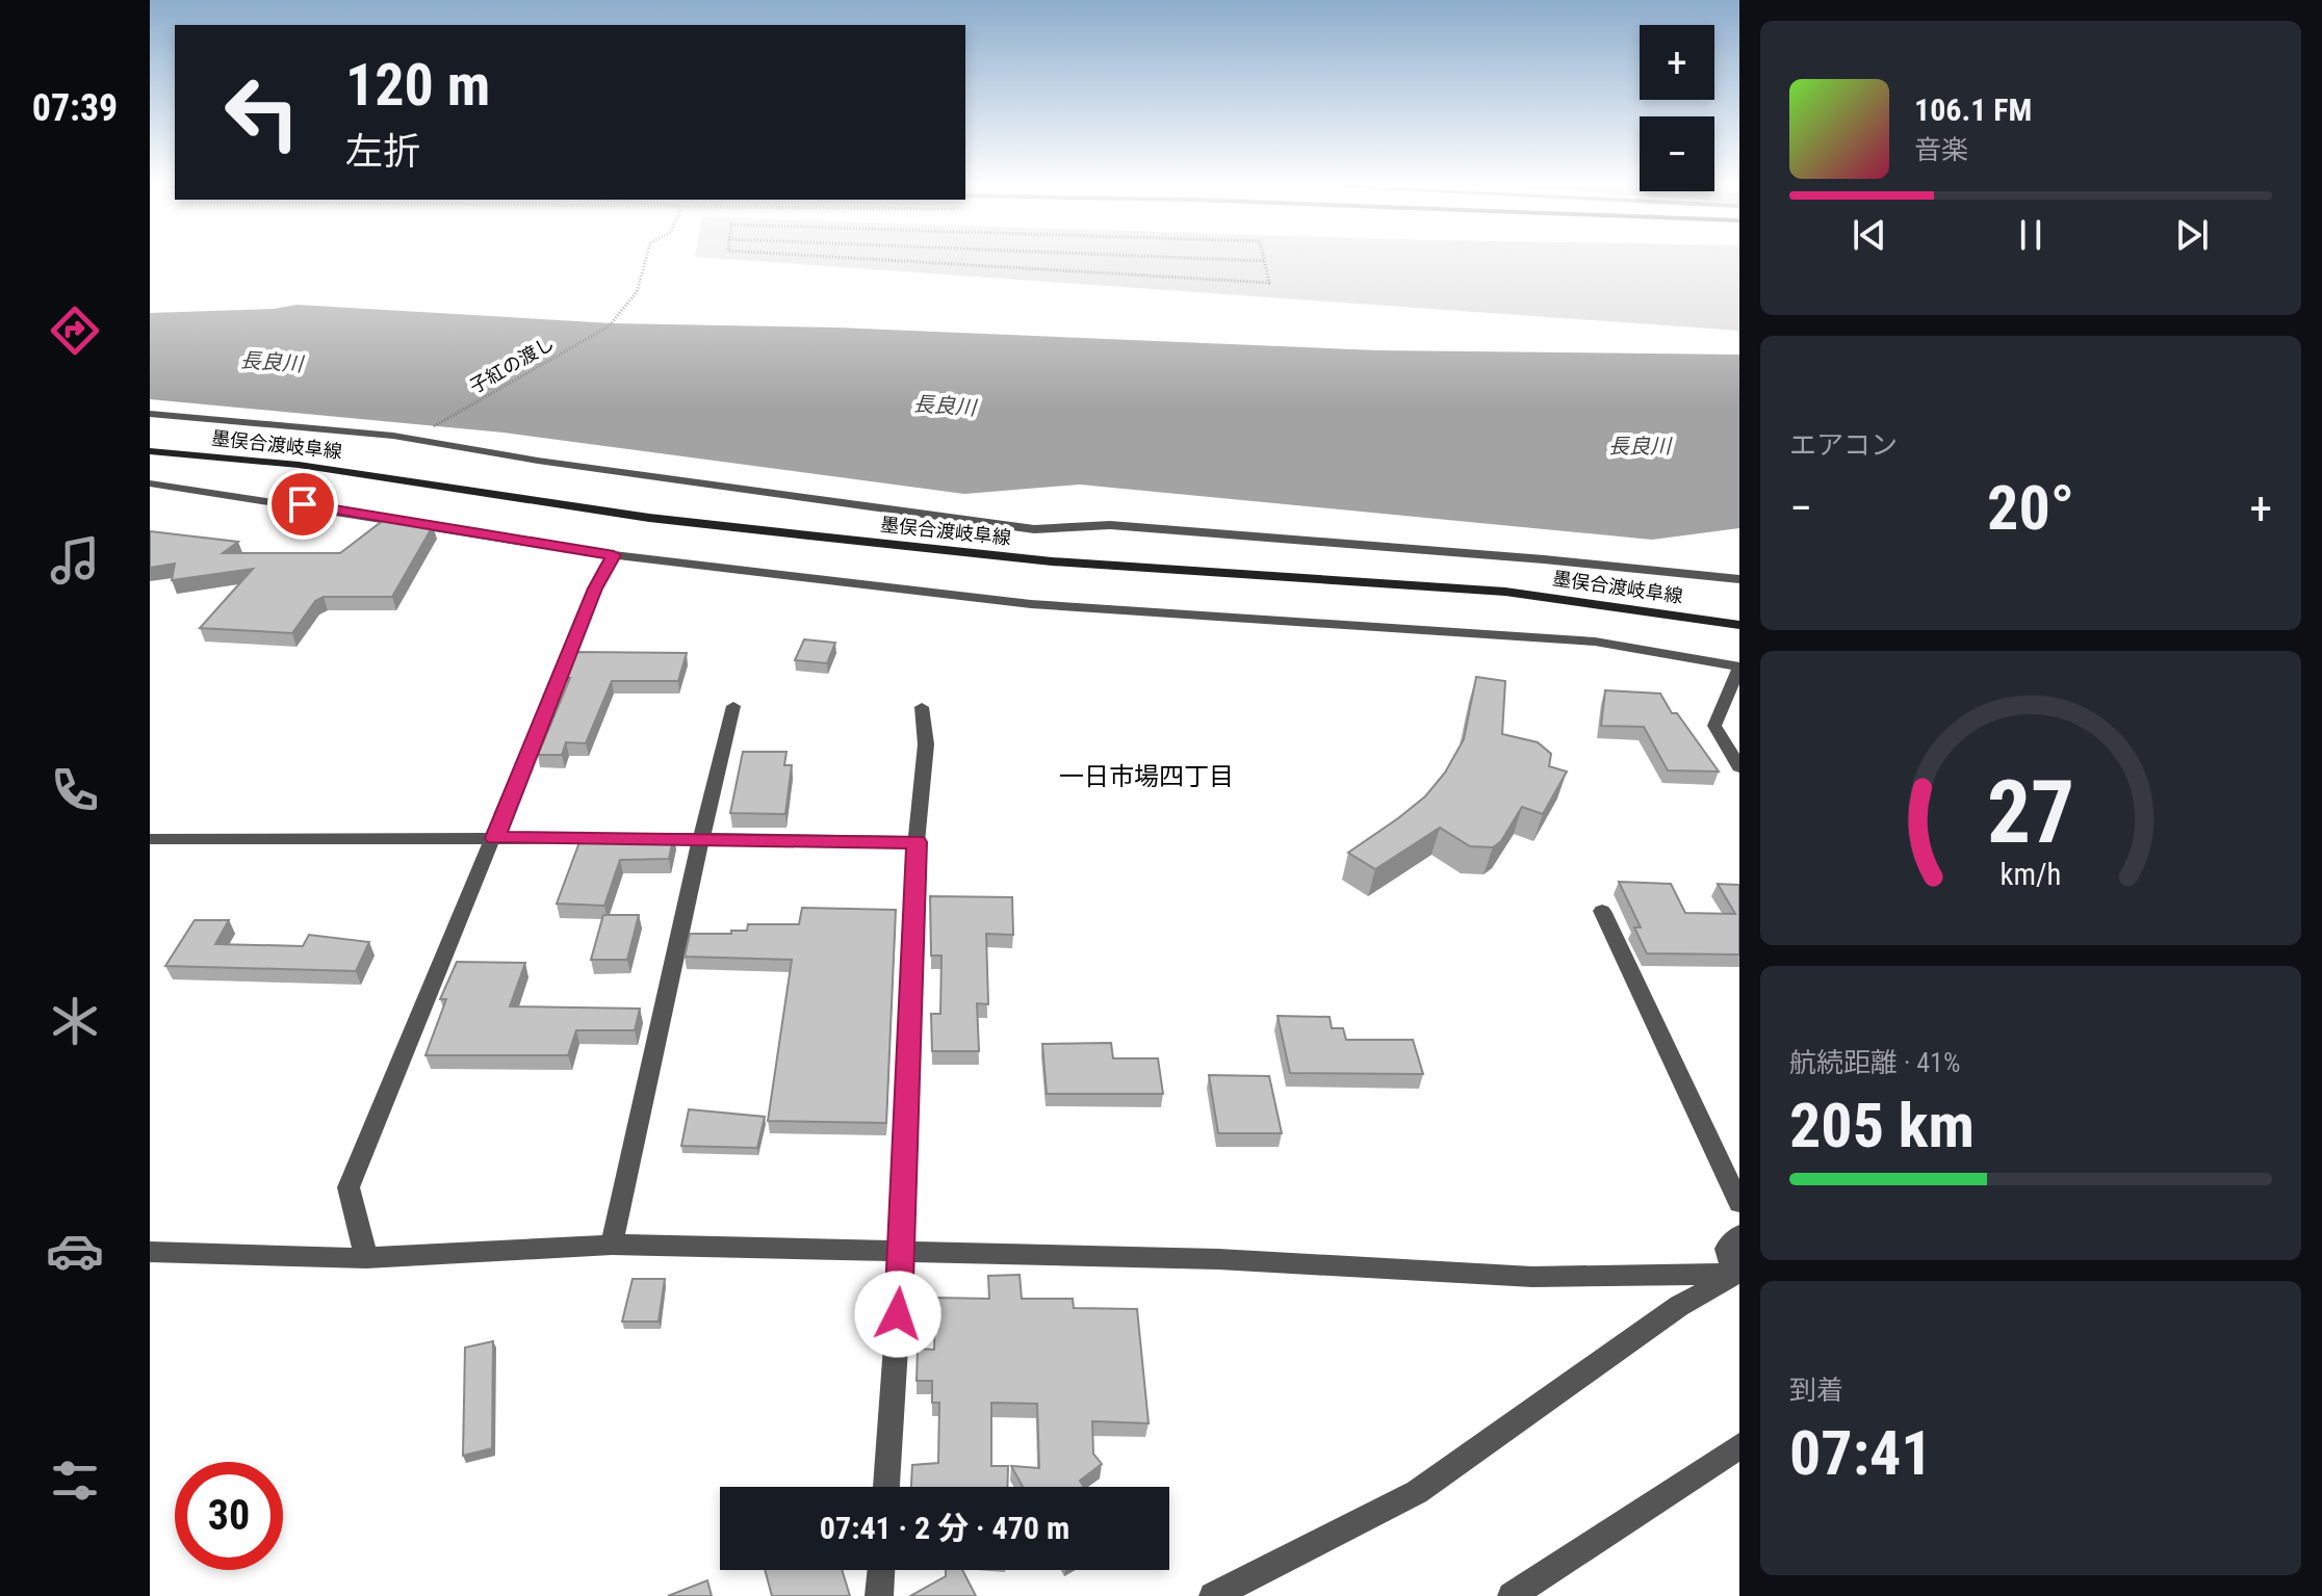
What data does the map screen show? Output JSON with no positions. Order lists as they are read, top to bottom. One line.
{"streets":{"main road":["墨俣合渡岐阜線"],"path":["子紅の渡し"]},"districts":["一日市場四丁目"],"water":["長良川"],"page":{"tabs":"07:39","map_buttons":["+","−"],"turn":["120 m","左折"],"song":["106.1 FM","音楽"],"tile":["エアコン",["航続距離 · 41%","205 km"],["到着","07:41"]],"heat":["−","20°","+"],"limit":"30","trip":"07:41 · 2 分 · 470 m","gauge":["27","km/h"]}}
